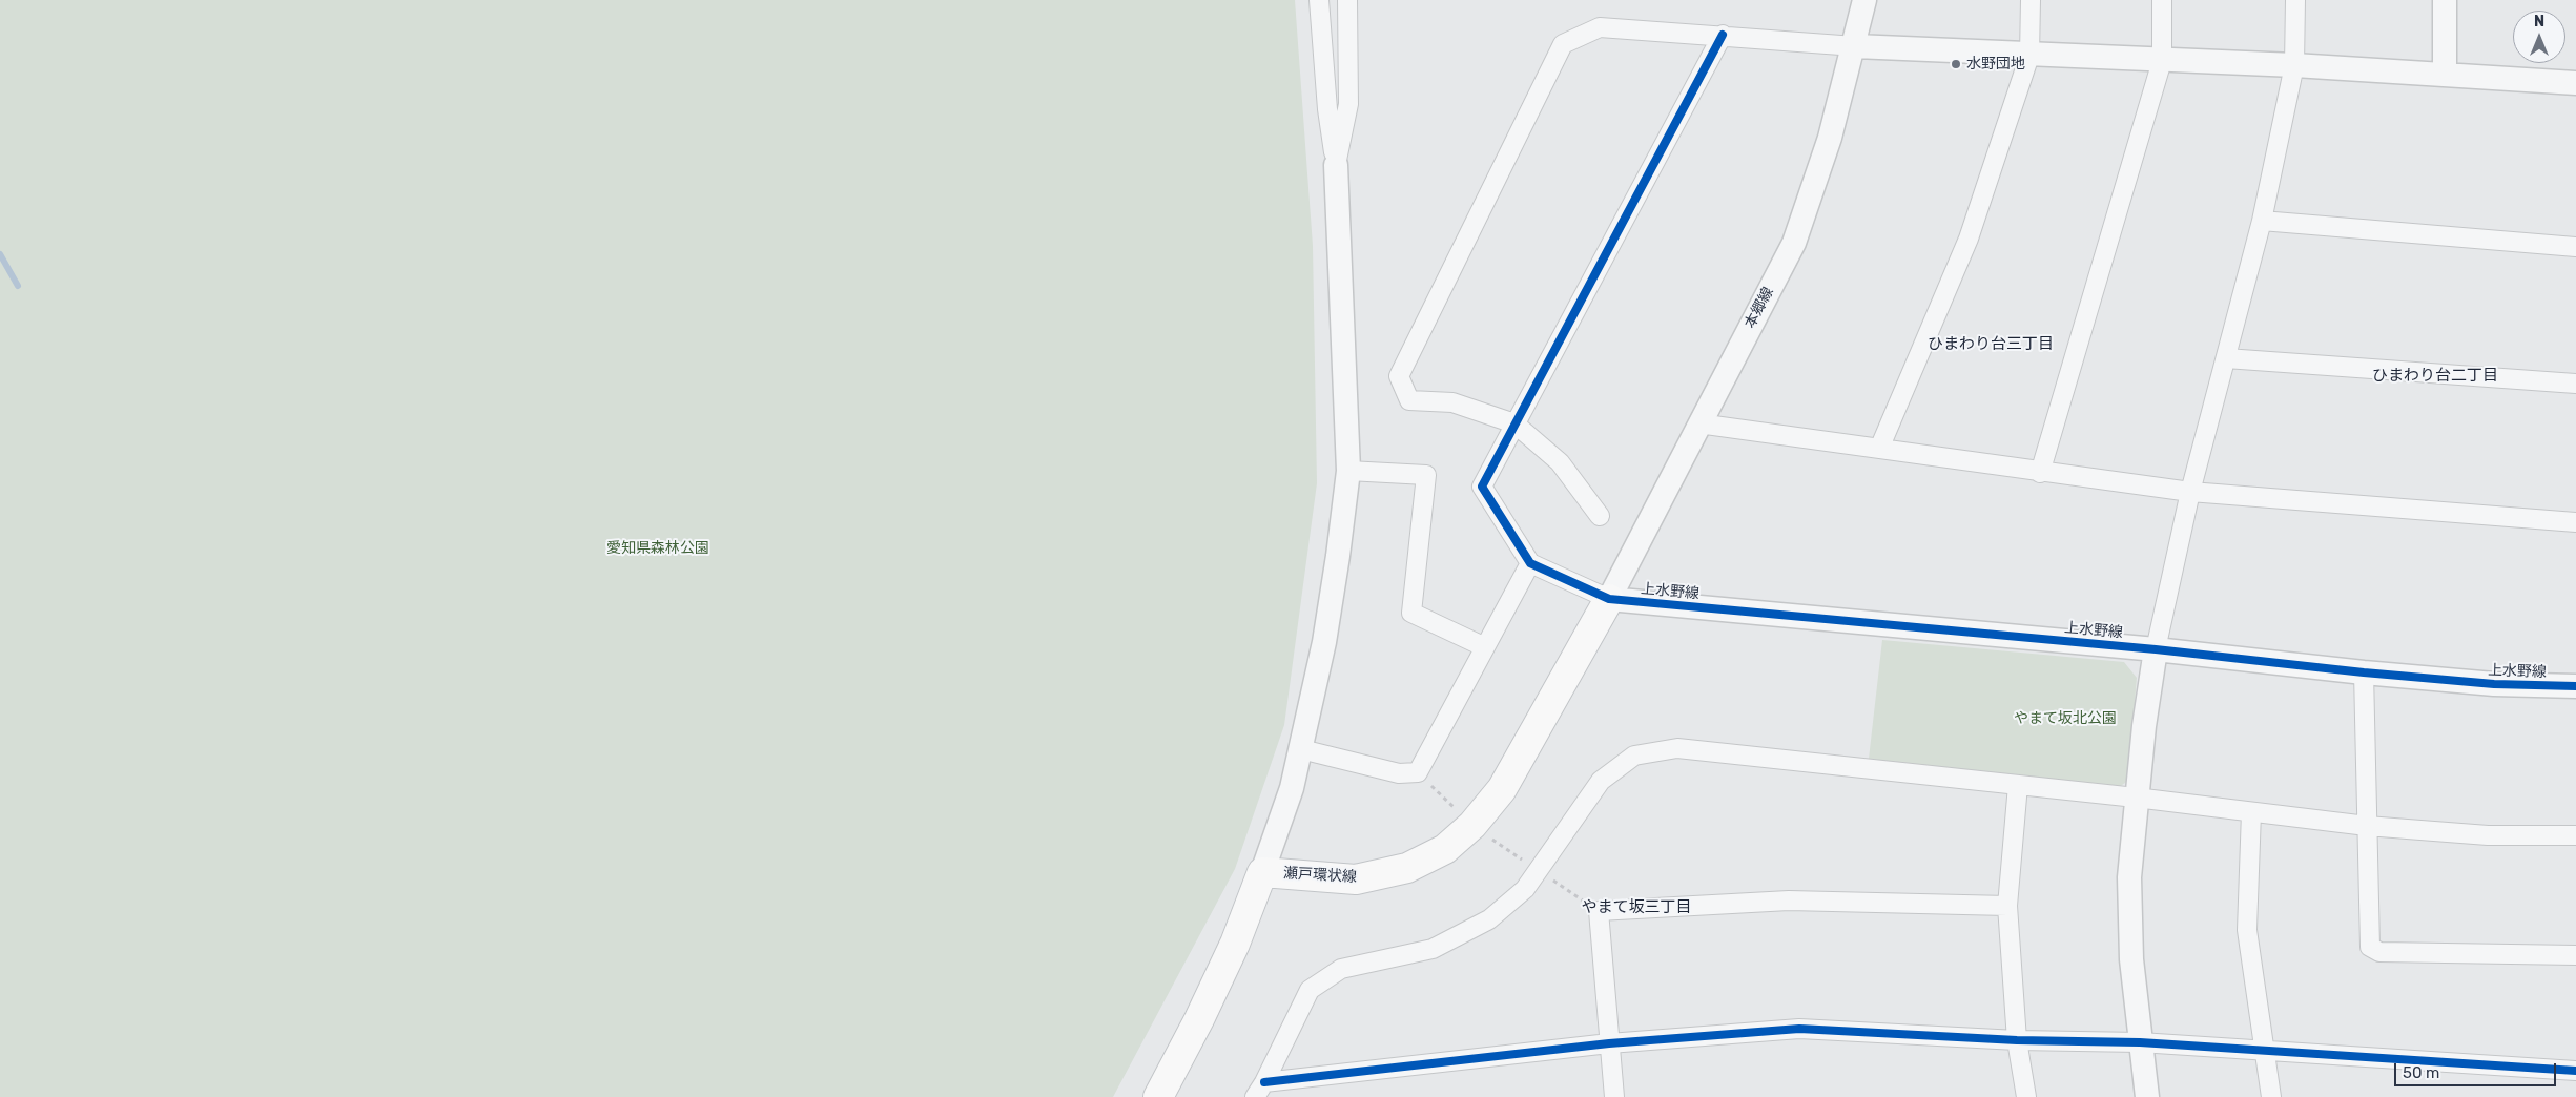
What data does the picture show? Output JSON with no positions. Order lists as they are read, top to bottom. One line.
{"streets":{"main road":["瀬戸環状線"],"street":["本郷線","上水野線"]},"crossings":[["本郷線","上水野線"],["本郷線","瀬戸環状線"],["上水野線","瀬戸環状線"]],"districts":["ひまわり台三丁目","ひまわり台二丁目","やまて坂三丁目"],"parks":["愛知県森林公園","やまて坂北公園"],"places":["水野団地"],"scale_bar":"50 m","north":"top"}
